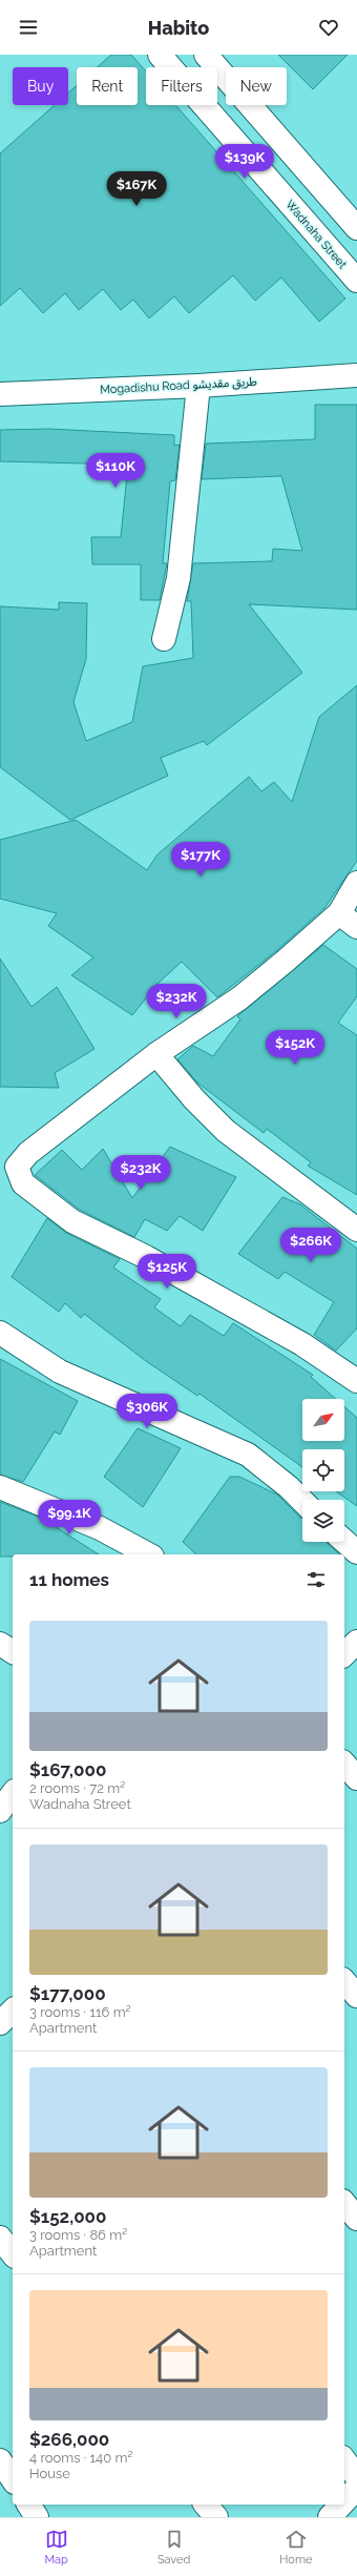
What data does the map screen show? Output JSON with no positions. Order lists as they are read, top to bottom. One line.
{"streets":{"main road":["Wadnaha Street","Mogadishu Road طريق مقديشو"]},"north":"top right","page":{"header":"Habito","chip":["Buy","Rent","Filters","New"],"price":["$139K","$167K","$110K","$177K","$232K","$152K","$232K","$266K","$125K","$306K","$99.1K"],"heading":"11 homes","list":[{"name":"$167,000","note":"2 rooms · 72 m² · Wadnaha Street"},{"name":"$177,000","note":"3 rooms · 116 m² · Apartment"},{"name":"$152,000","note":"3 rooms · 86 m² · Apartment"},{"name":"$266,000","note":"4 rooms · 140 m² · House"}],"tabs":["Map","Saved","Home"]}}
